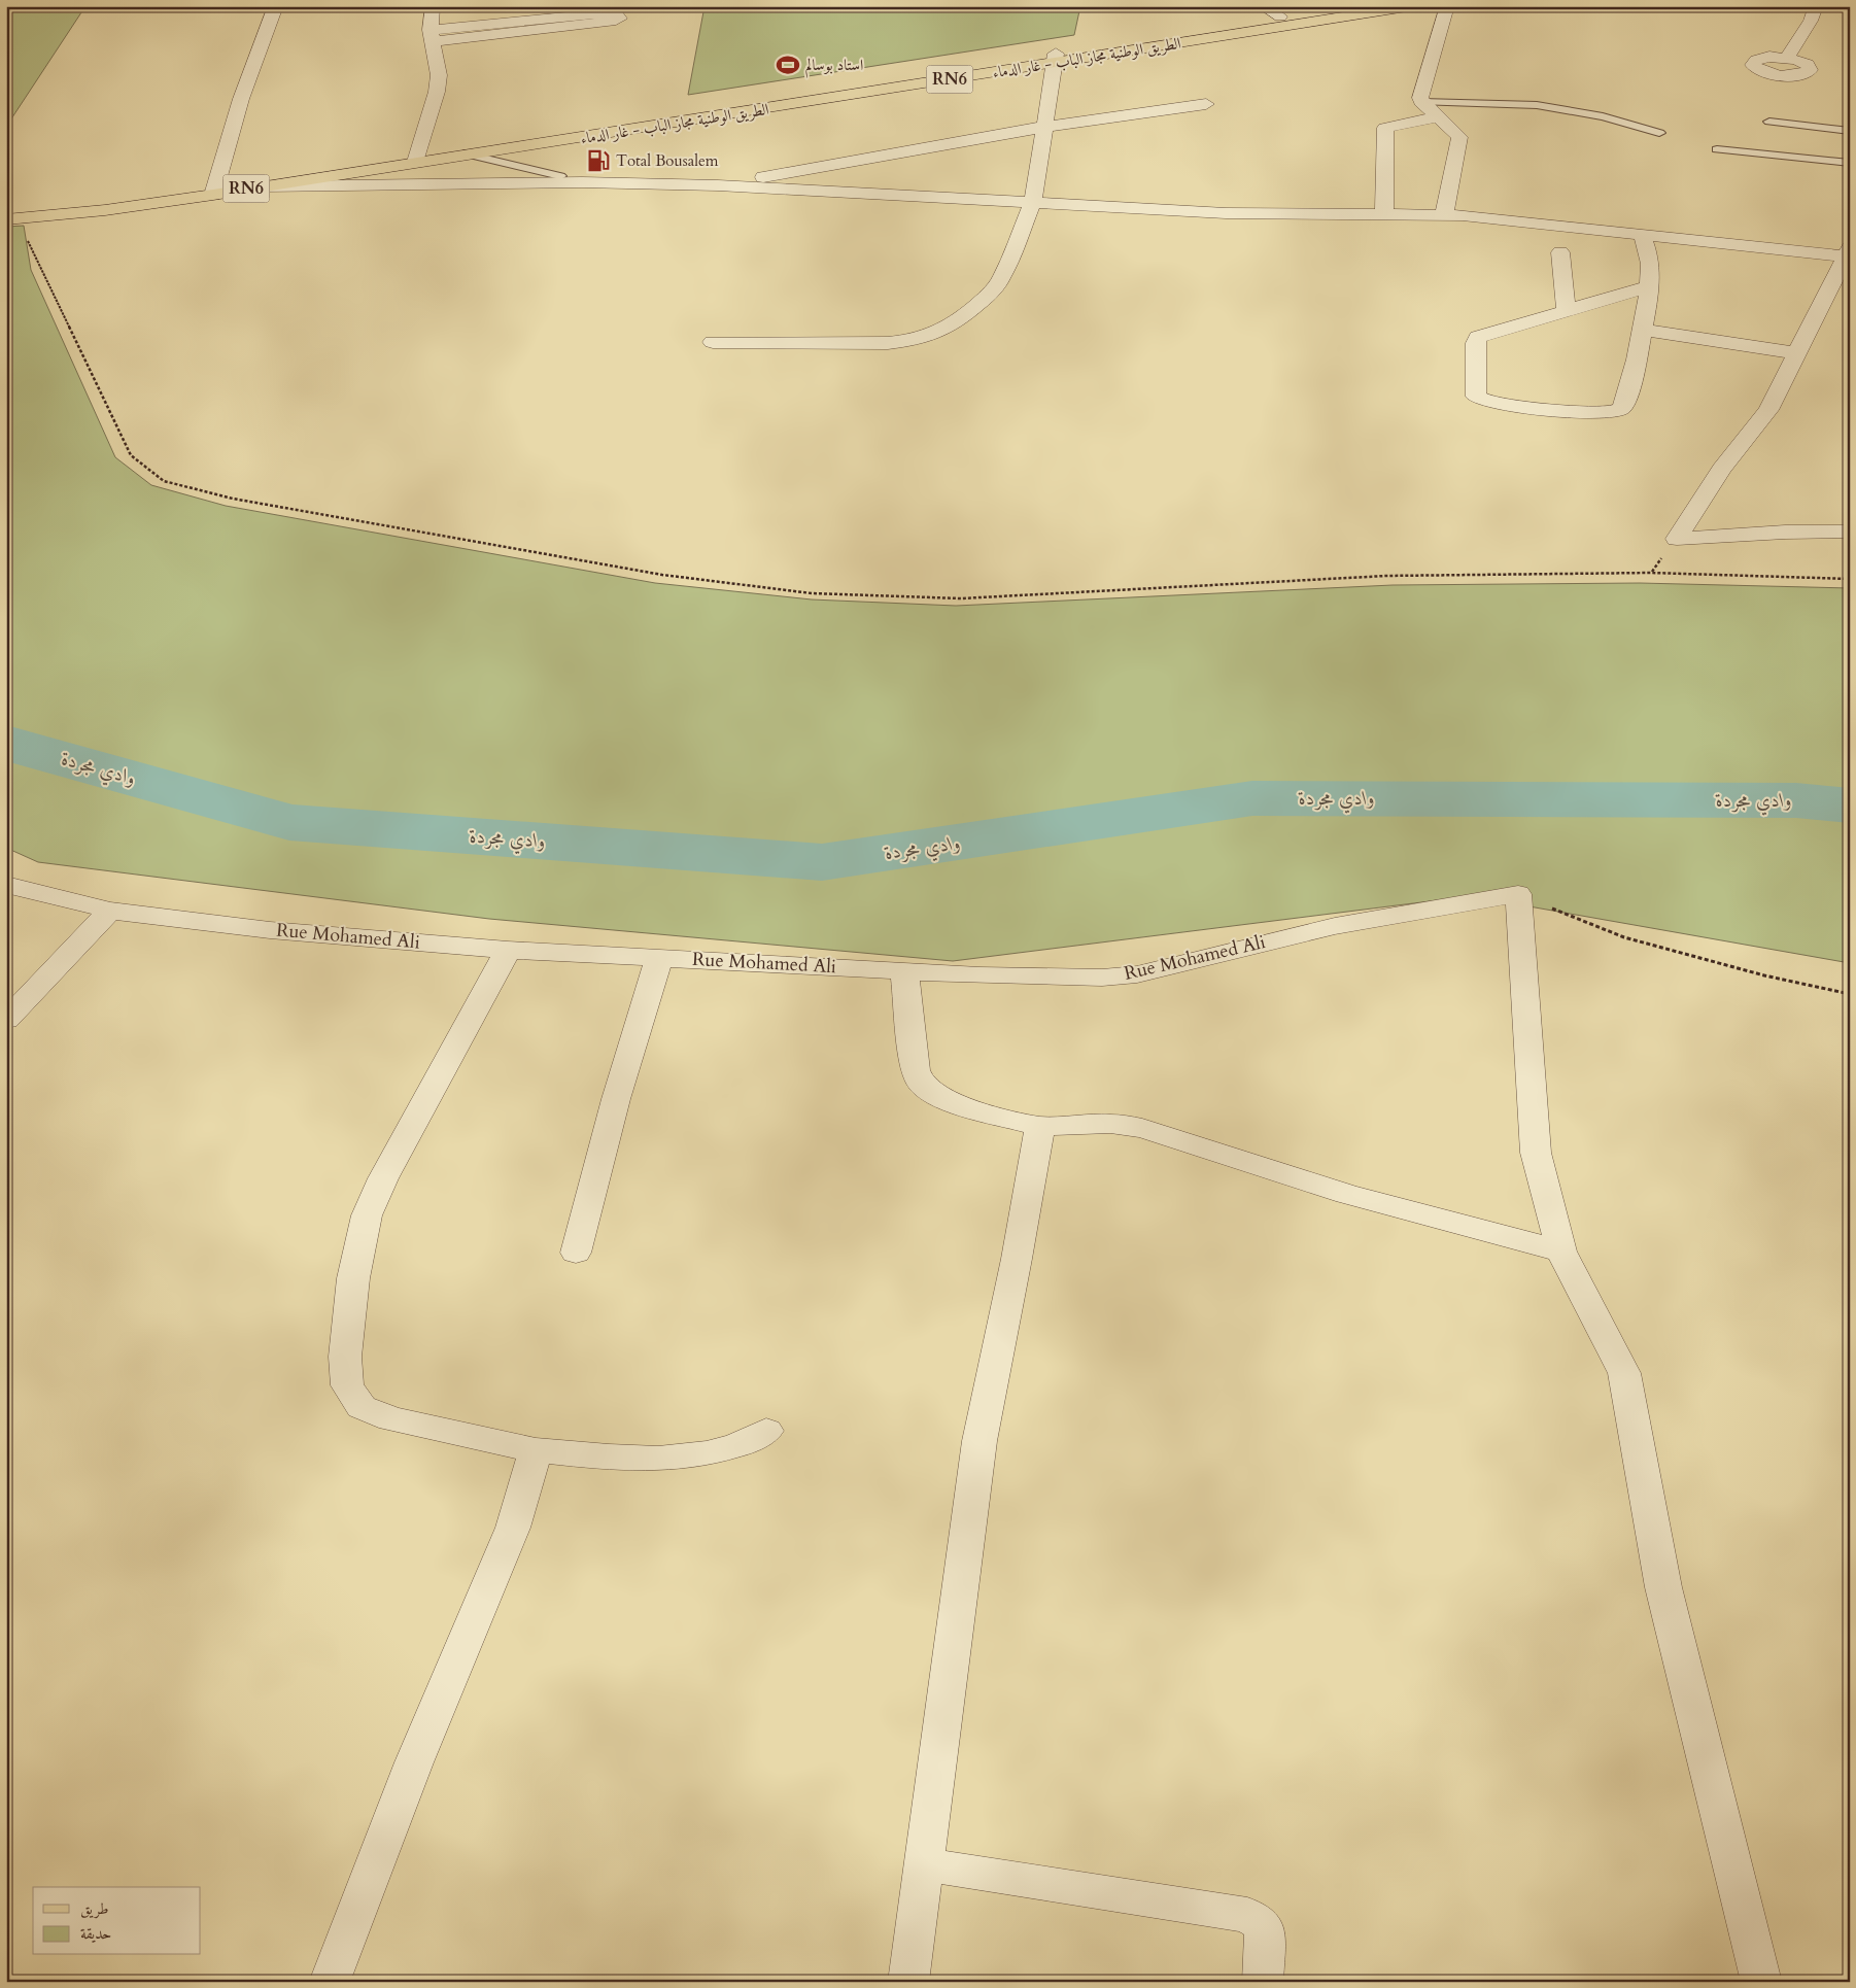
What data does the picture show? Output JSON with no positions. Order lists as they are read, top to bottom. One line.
{"streets":{"main road":["الطريق الوطنية مجاز الباب - غار الدماء","RN6"],"street":["Rue Mohamed Ali"]},"water":["وادي مجردة"],"places":{"sports":["استاد بوسالم"],"fuel station":["Total Bousalem"]},"legend":["طريق","حديقة"]}
